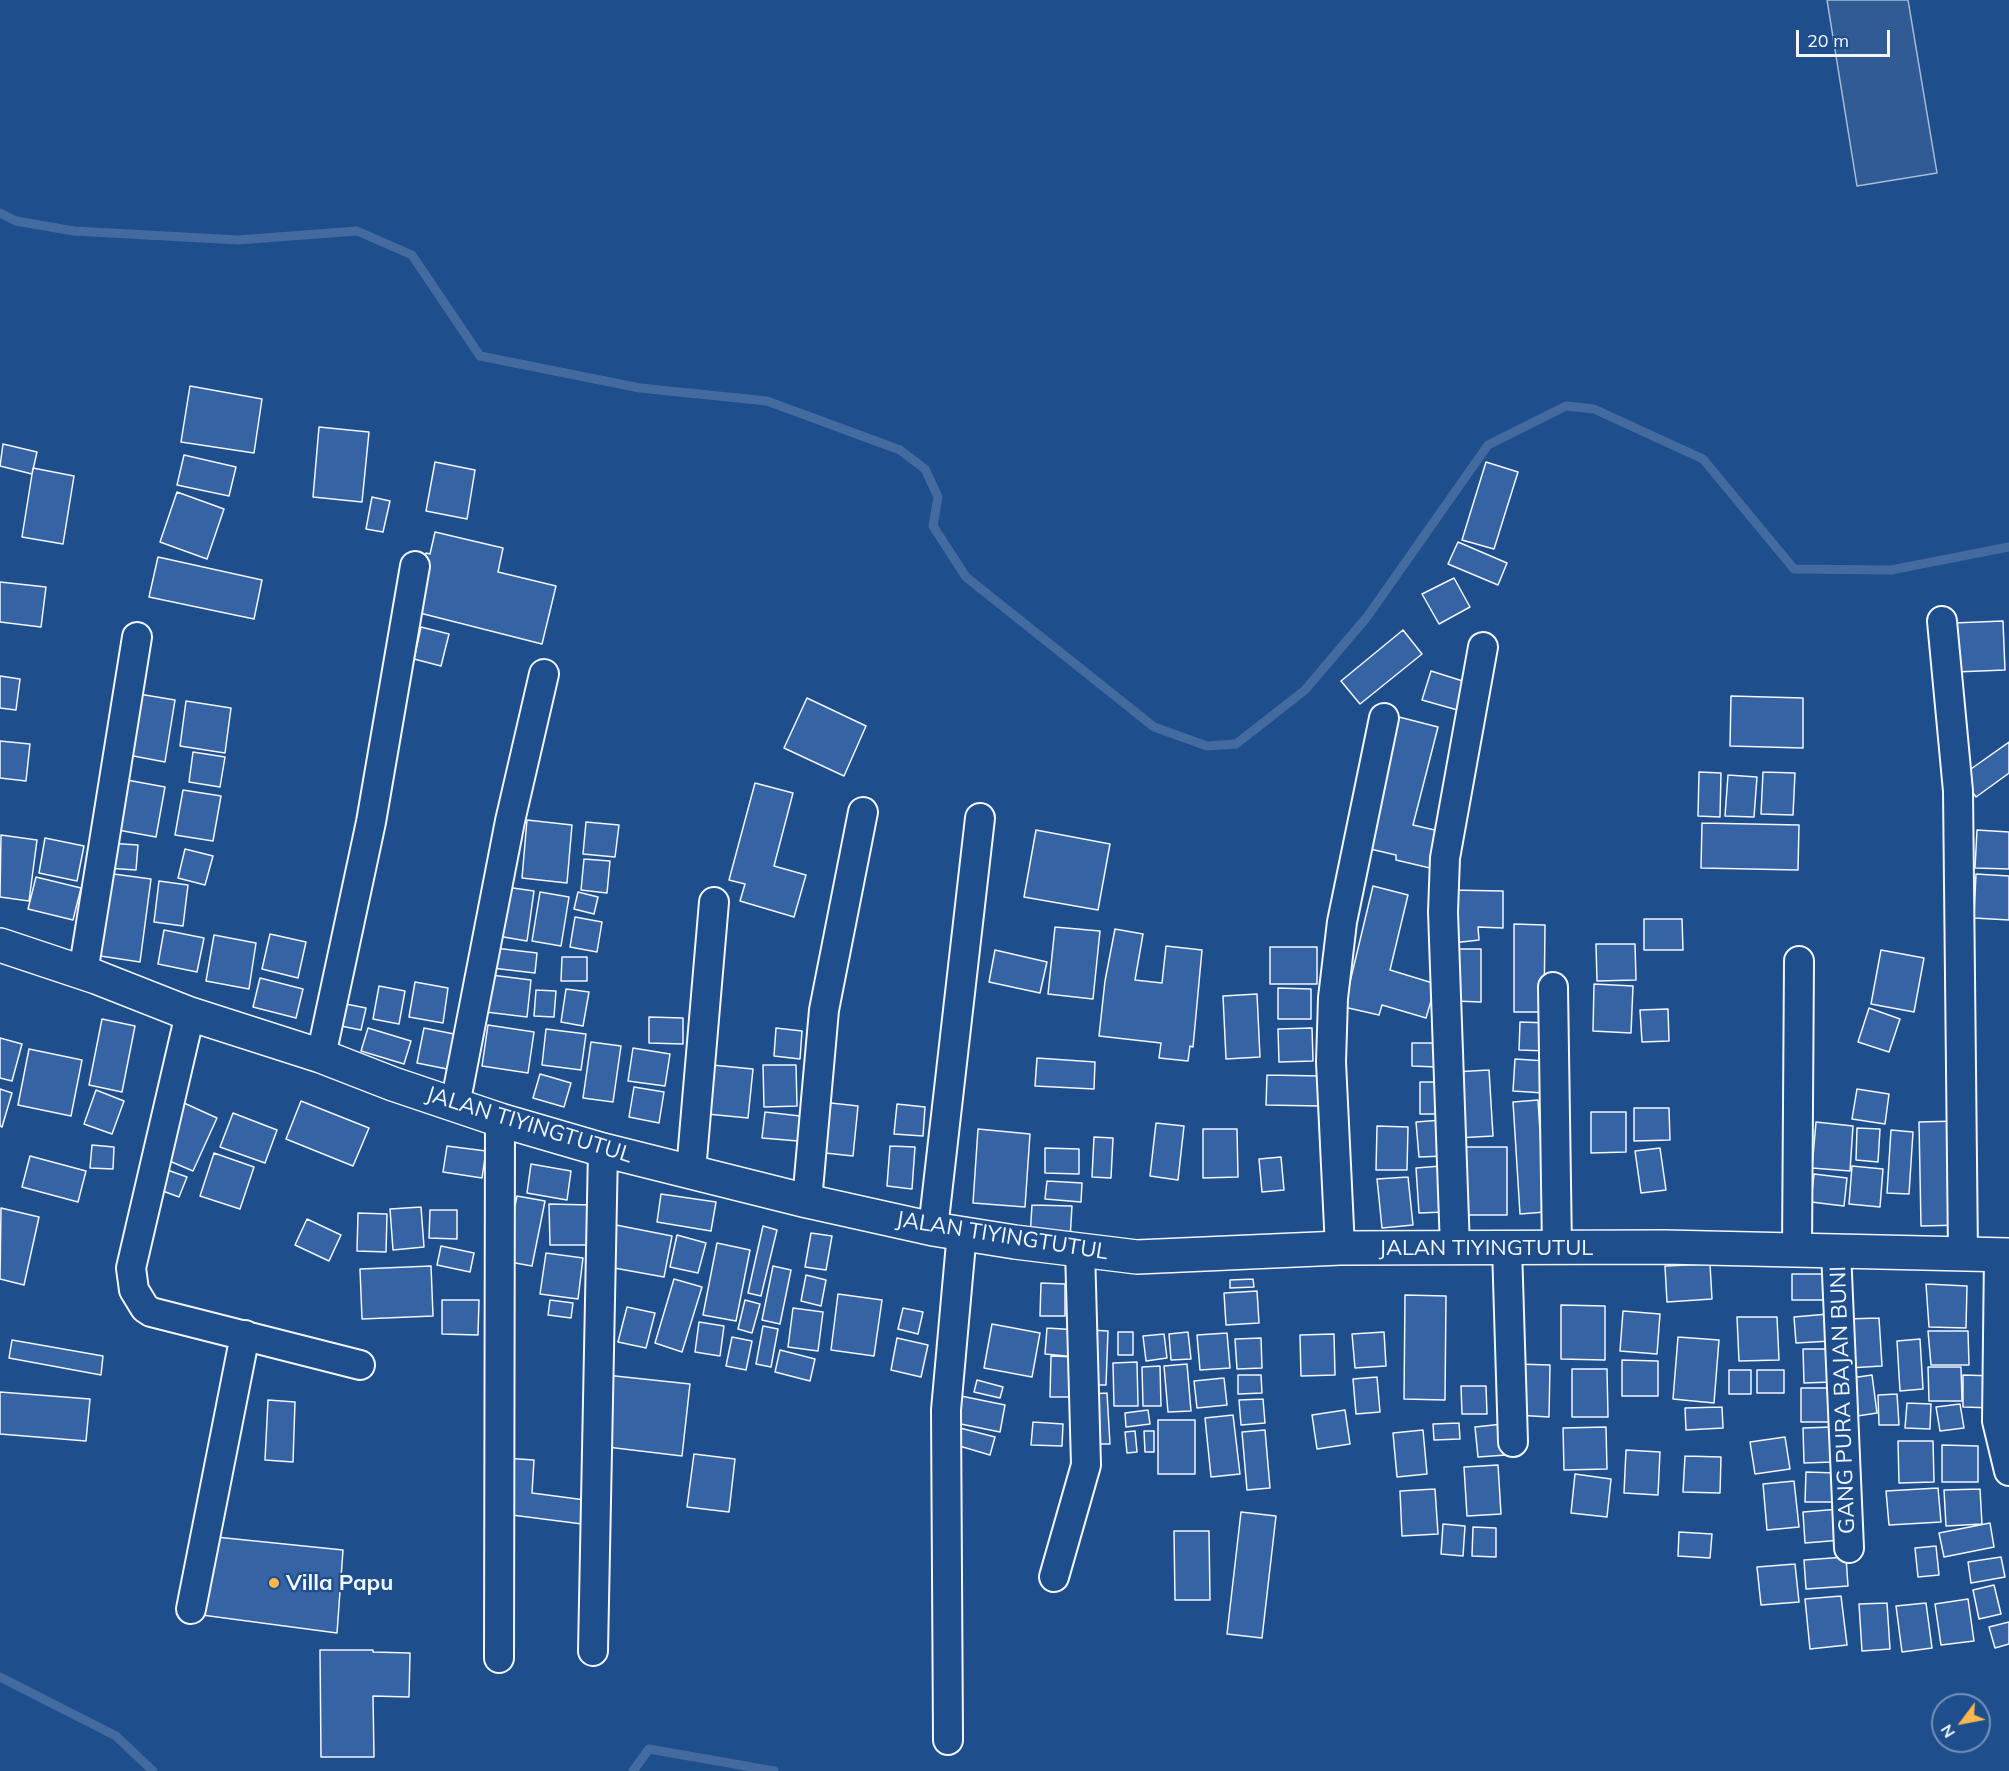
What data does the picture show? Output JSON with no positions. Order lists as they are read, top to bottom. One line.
{"streets":{"street":["JALAN TIYINGTUTUL","GANG PURA BAJAN BUNI"]},"crossings":[["JALAN TIYINGTUTUL","GANG PURA BAJAN BUNI"]],"places":["Villa Papu"],"scale_bar":"20 m","north":"bottom left"}
